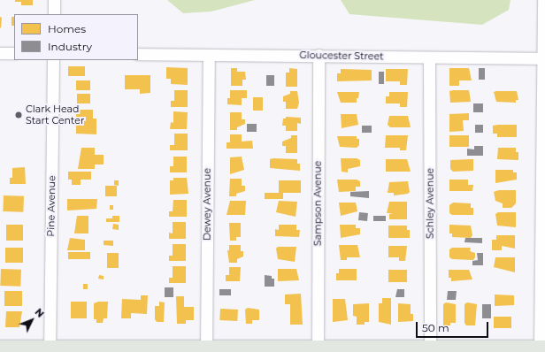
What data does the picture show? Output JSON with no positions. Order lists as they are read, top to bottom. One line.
{"streets":{"street":["Gloucester Street","Sampson Avenue","Schley Avenue","Dewey Avenue","Pine Avenue"]},"crossings":[["Gloucester Street","Sampson Avenue"],["Gloucester Street","Schley Avenue"],["Gloucester Street","Dewey Avenue"]],"places":["Clark Head Start Center"],"legend":["Homes","Industry"],"scale_bar":"50 m","north":"top right"}
